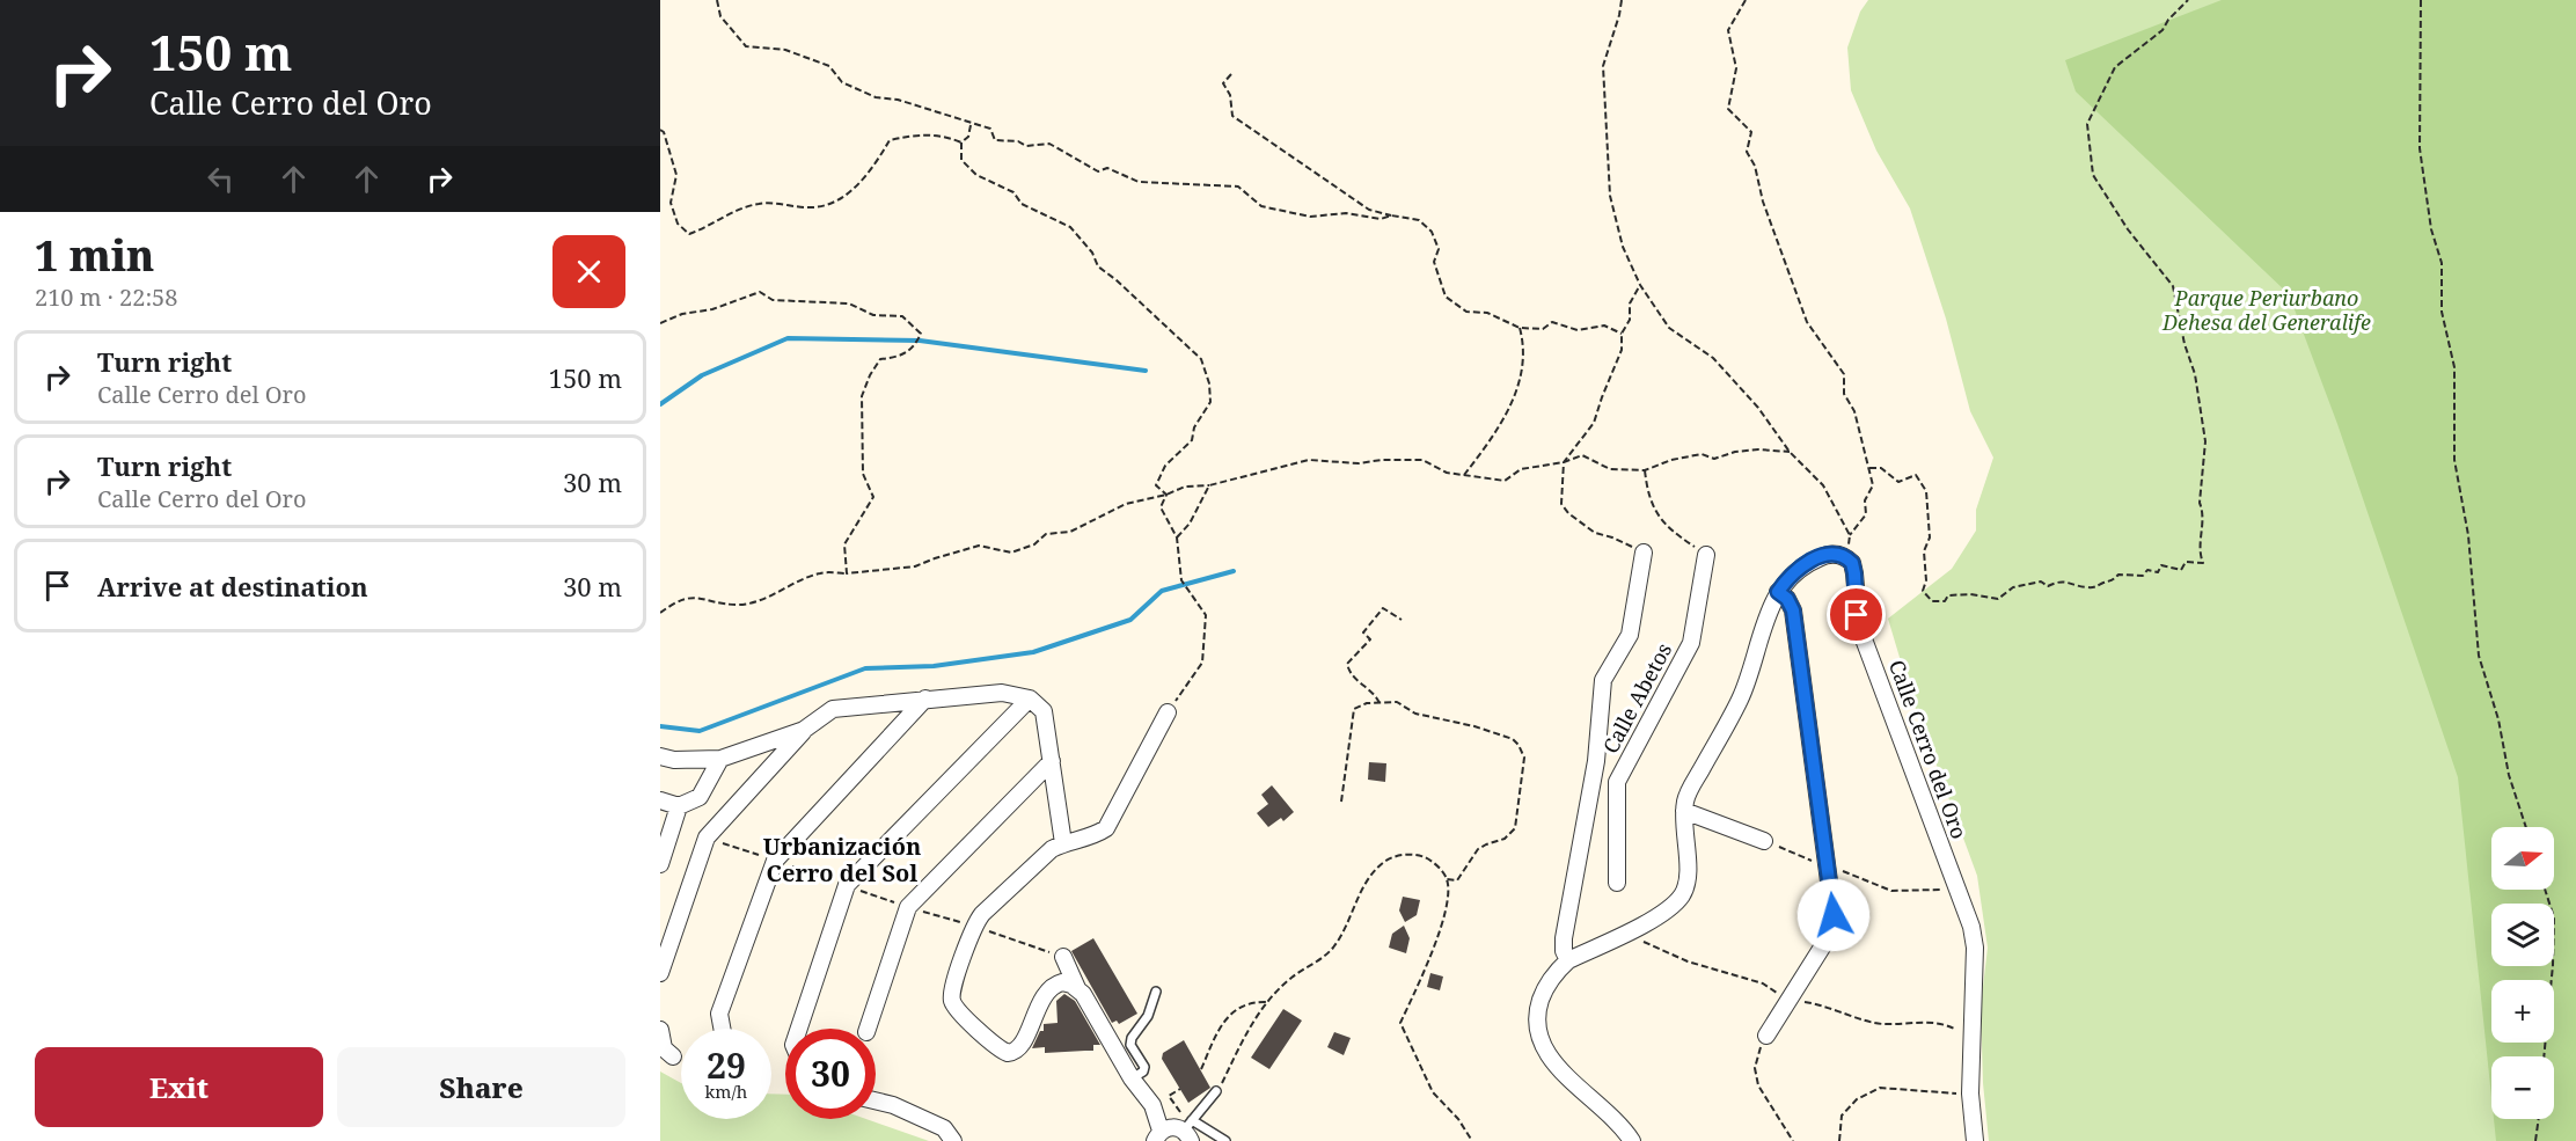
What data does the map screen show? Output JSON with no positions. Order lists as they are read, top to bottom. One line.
{"streets":{"street":["Calle Abetos","Calle Cerro del Oro"]},"districts":["Urbanización Cerro del Sol"],"parks":["Parque Periurbano Dehesa del Generalife"],"north":"right","page":{"turn":["150 m","Calle Cerro del Oro"],"heading":["1 min","210 m · 22:58"],"list":[{"name":"Turn right","note":"Calle Cerro del Oro","value":"150 m"},{"name":"Turn right","note":"Calle Cerro del Oro","value":"30 m"},{"name":"Arrive at destination","value":"30 m"}],"map_buttons":["+","−"],"speed":"29 km/h","limit":"30","buttons":["Exit","Share"]}}
